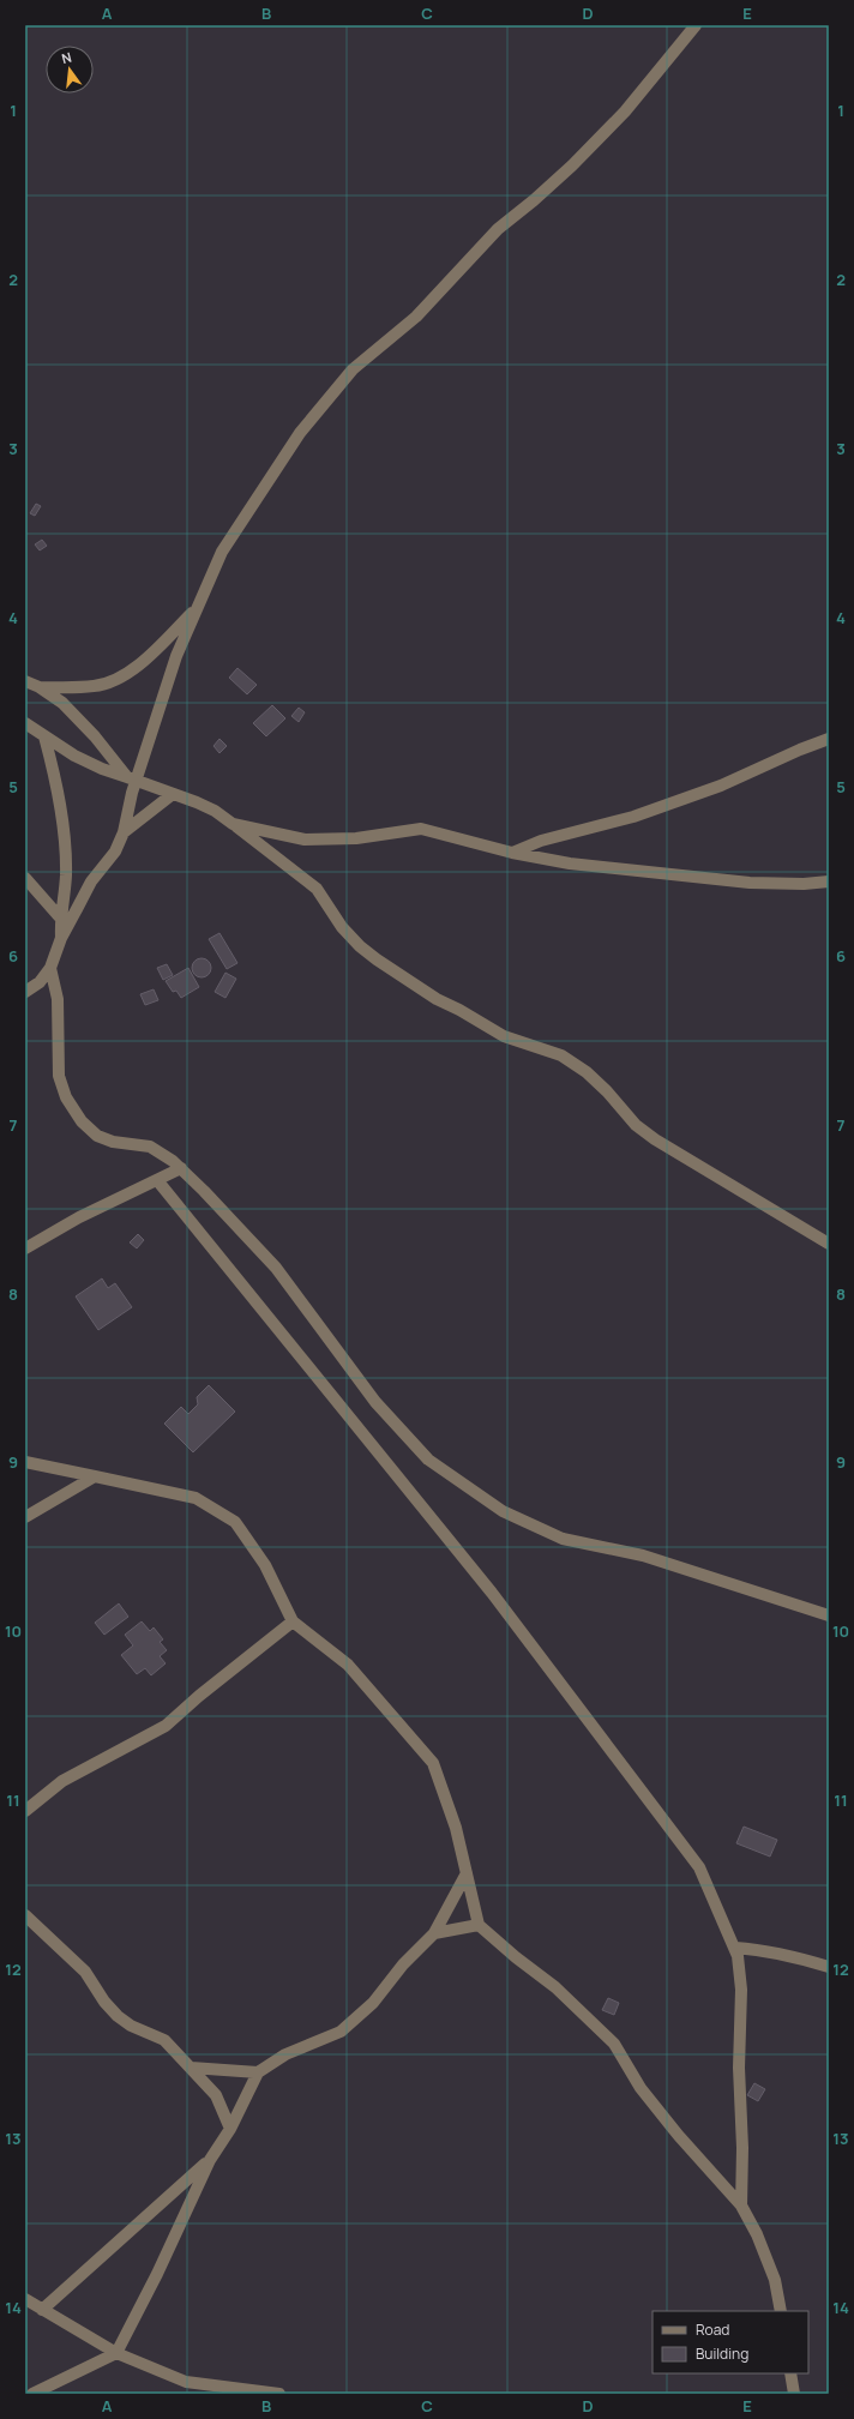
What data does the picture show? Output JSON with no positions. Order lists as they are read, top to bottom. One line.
{"legend":["Road","Building"],"north":"top","grid":{"columns":["A","B","C","D","E"],"rows":["1","2","3","4","5","6","7","8","9","10","11","12","13","14"]}}
